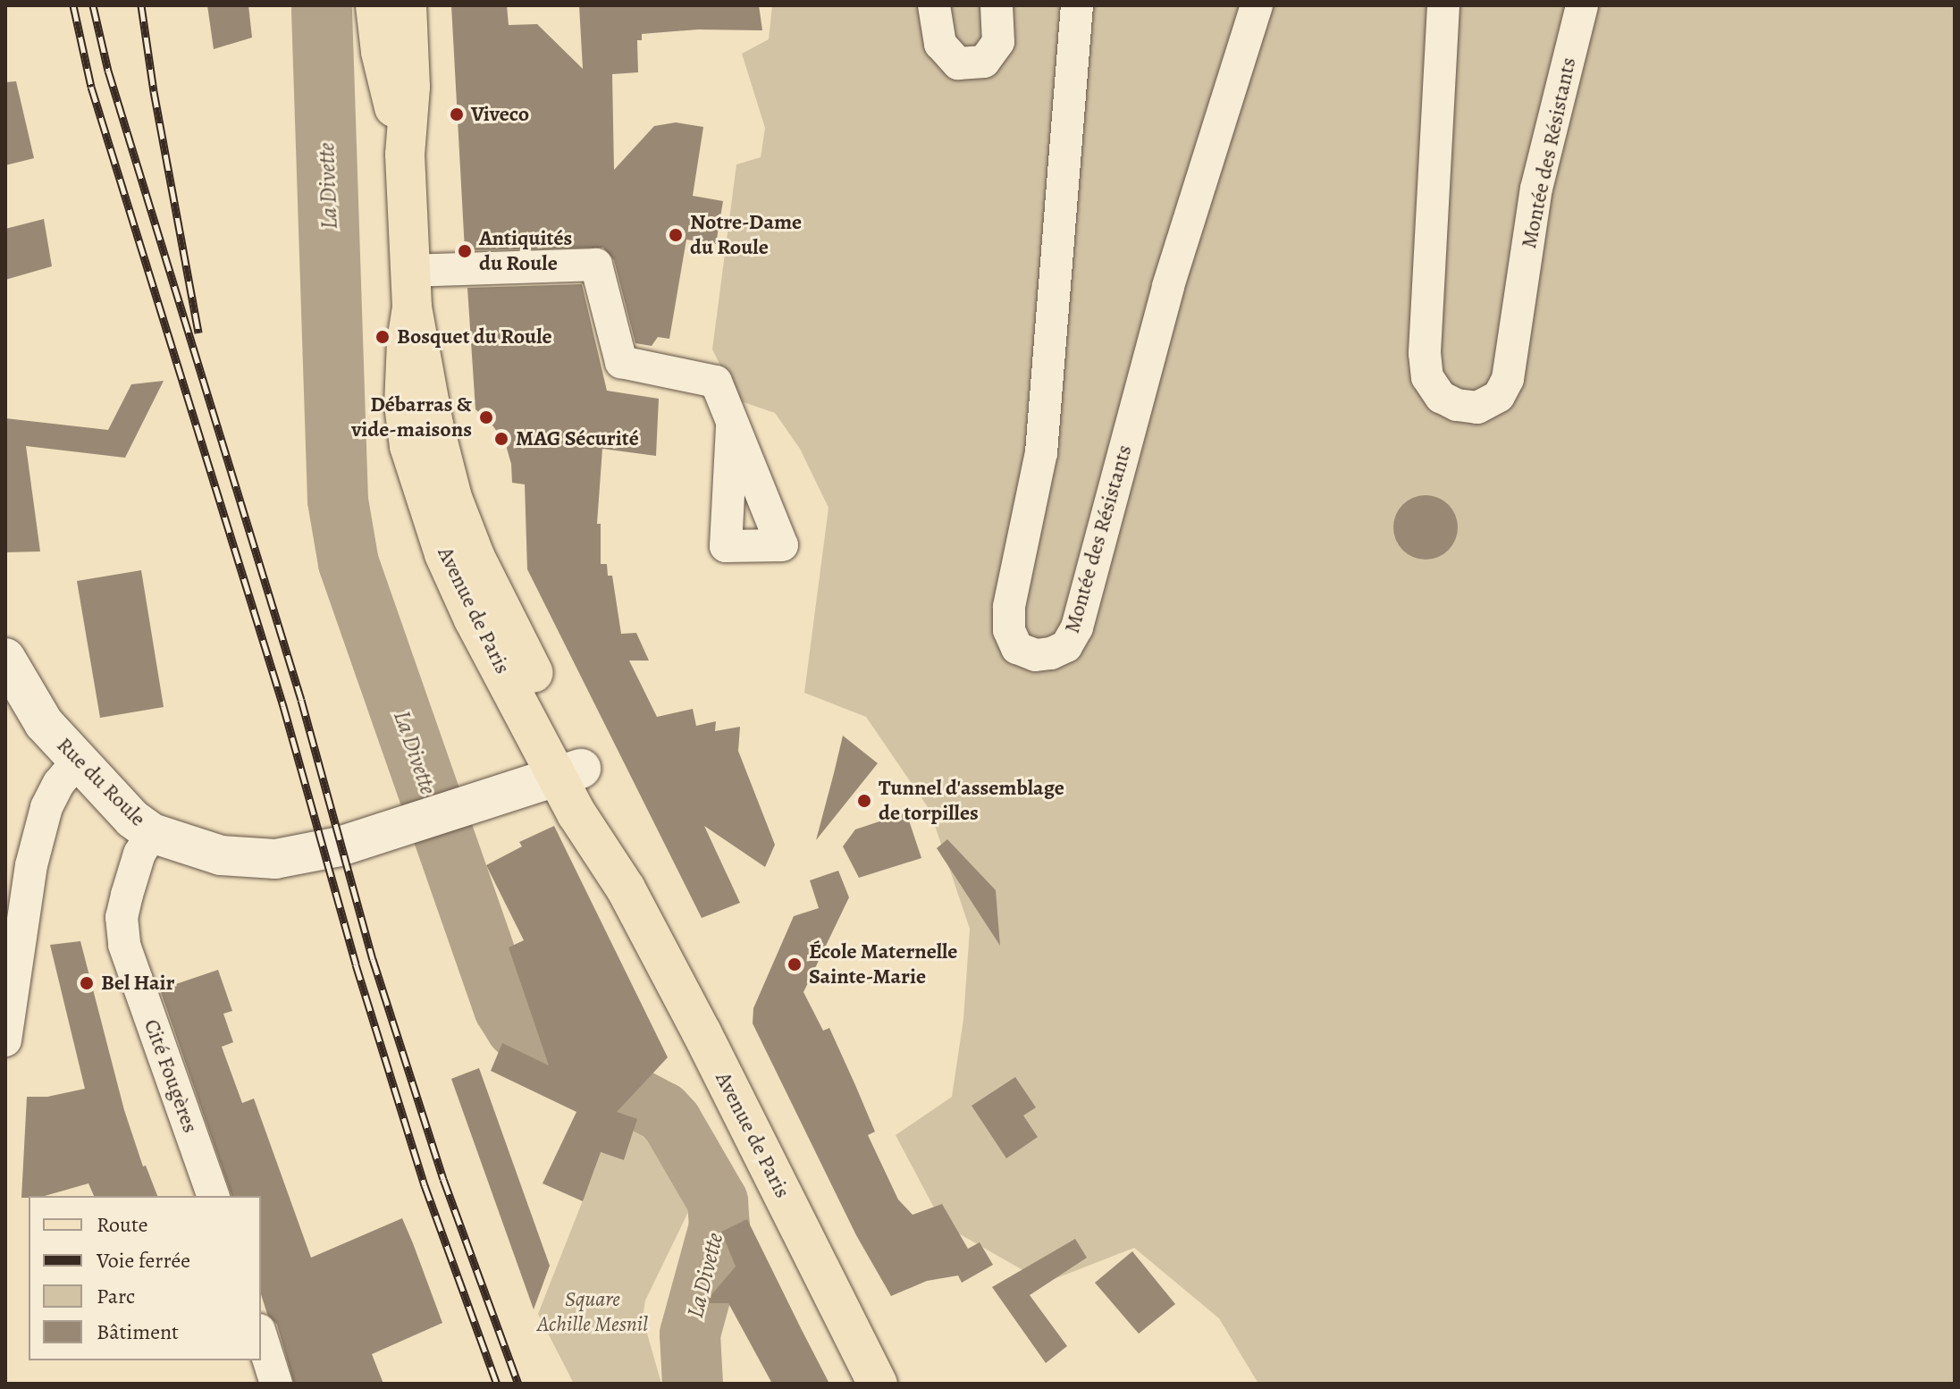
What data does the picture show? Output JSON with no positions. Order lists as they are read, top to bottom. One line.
{"streets":{"main road":["Avenue de Paris"],"street":["Montée des Résistants","Rue du Roule","Cité Fougères"]},"crossings":[["Avenue de Paris","Rue du Roule"],["Rue du Roule","Cité Fougères"]],"water":["La Divette"],"parks":["Square Achille Mesnil"],"places":["Viveco","Notre-Dame du Roule","Antiquités du Roule","Bosquet du Roule","Débarras & vide-maisons","MAG Sécurité","Tunnel d'assemblage de torpilles","École Maternelle Sainte-Marie","Bel Hair"],"legend":["Route","Voie ferrée","Parc","Bâtiment"]}
